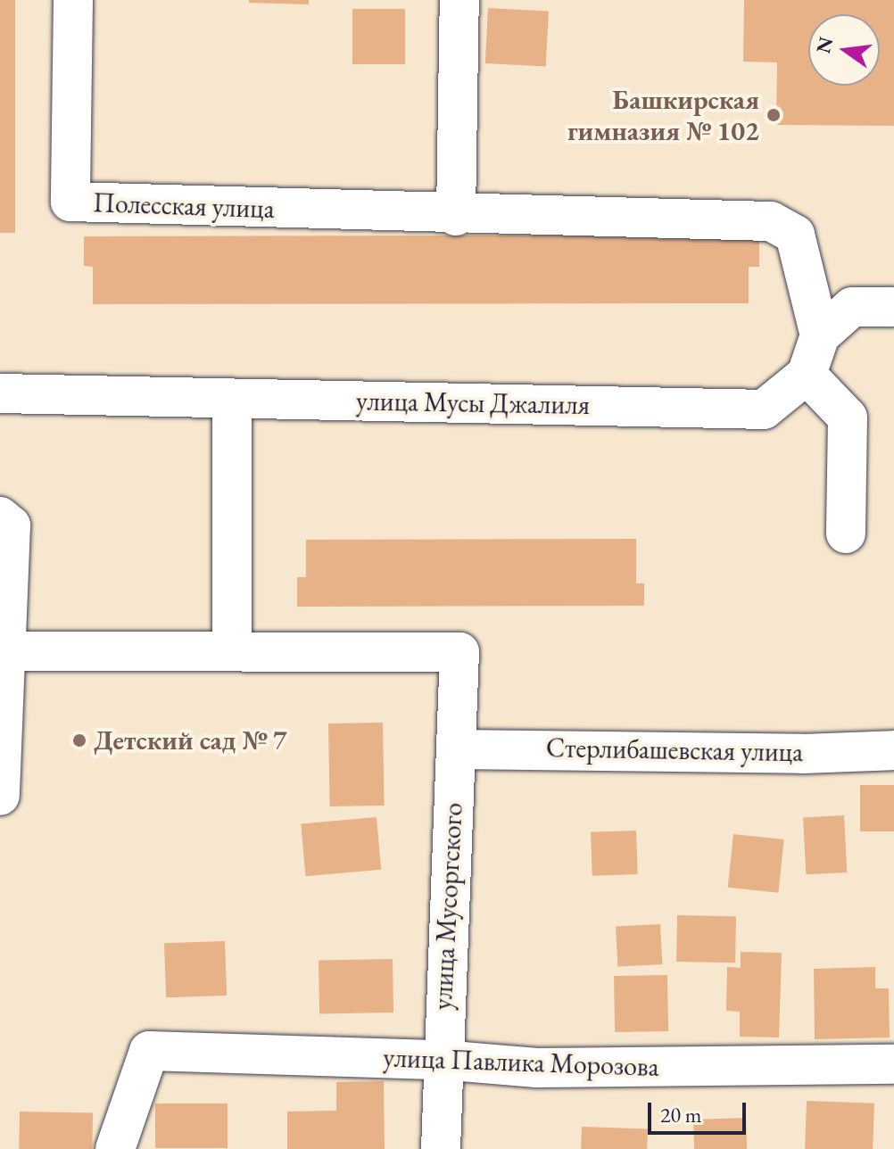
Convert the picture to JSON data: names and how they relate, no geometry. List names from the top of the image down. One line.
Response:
{"streets":{"street":["Полесская улица","улица Мусы Джалиля","Стерлибашевская улица","улица Мусоргского","улица Павлика Морозова"]},"crossings":[["Стерлибашевская улица","улица Мусоргского"],["улица Мусоргского","улица Павлика Морозова"]],"places":["Башкирская гимназия № 102","Детский сад № 7"],"scale_bar":"20 m","north":"left"}
